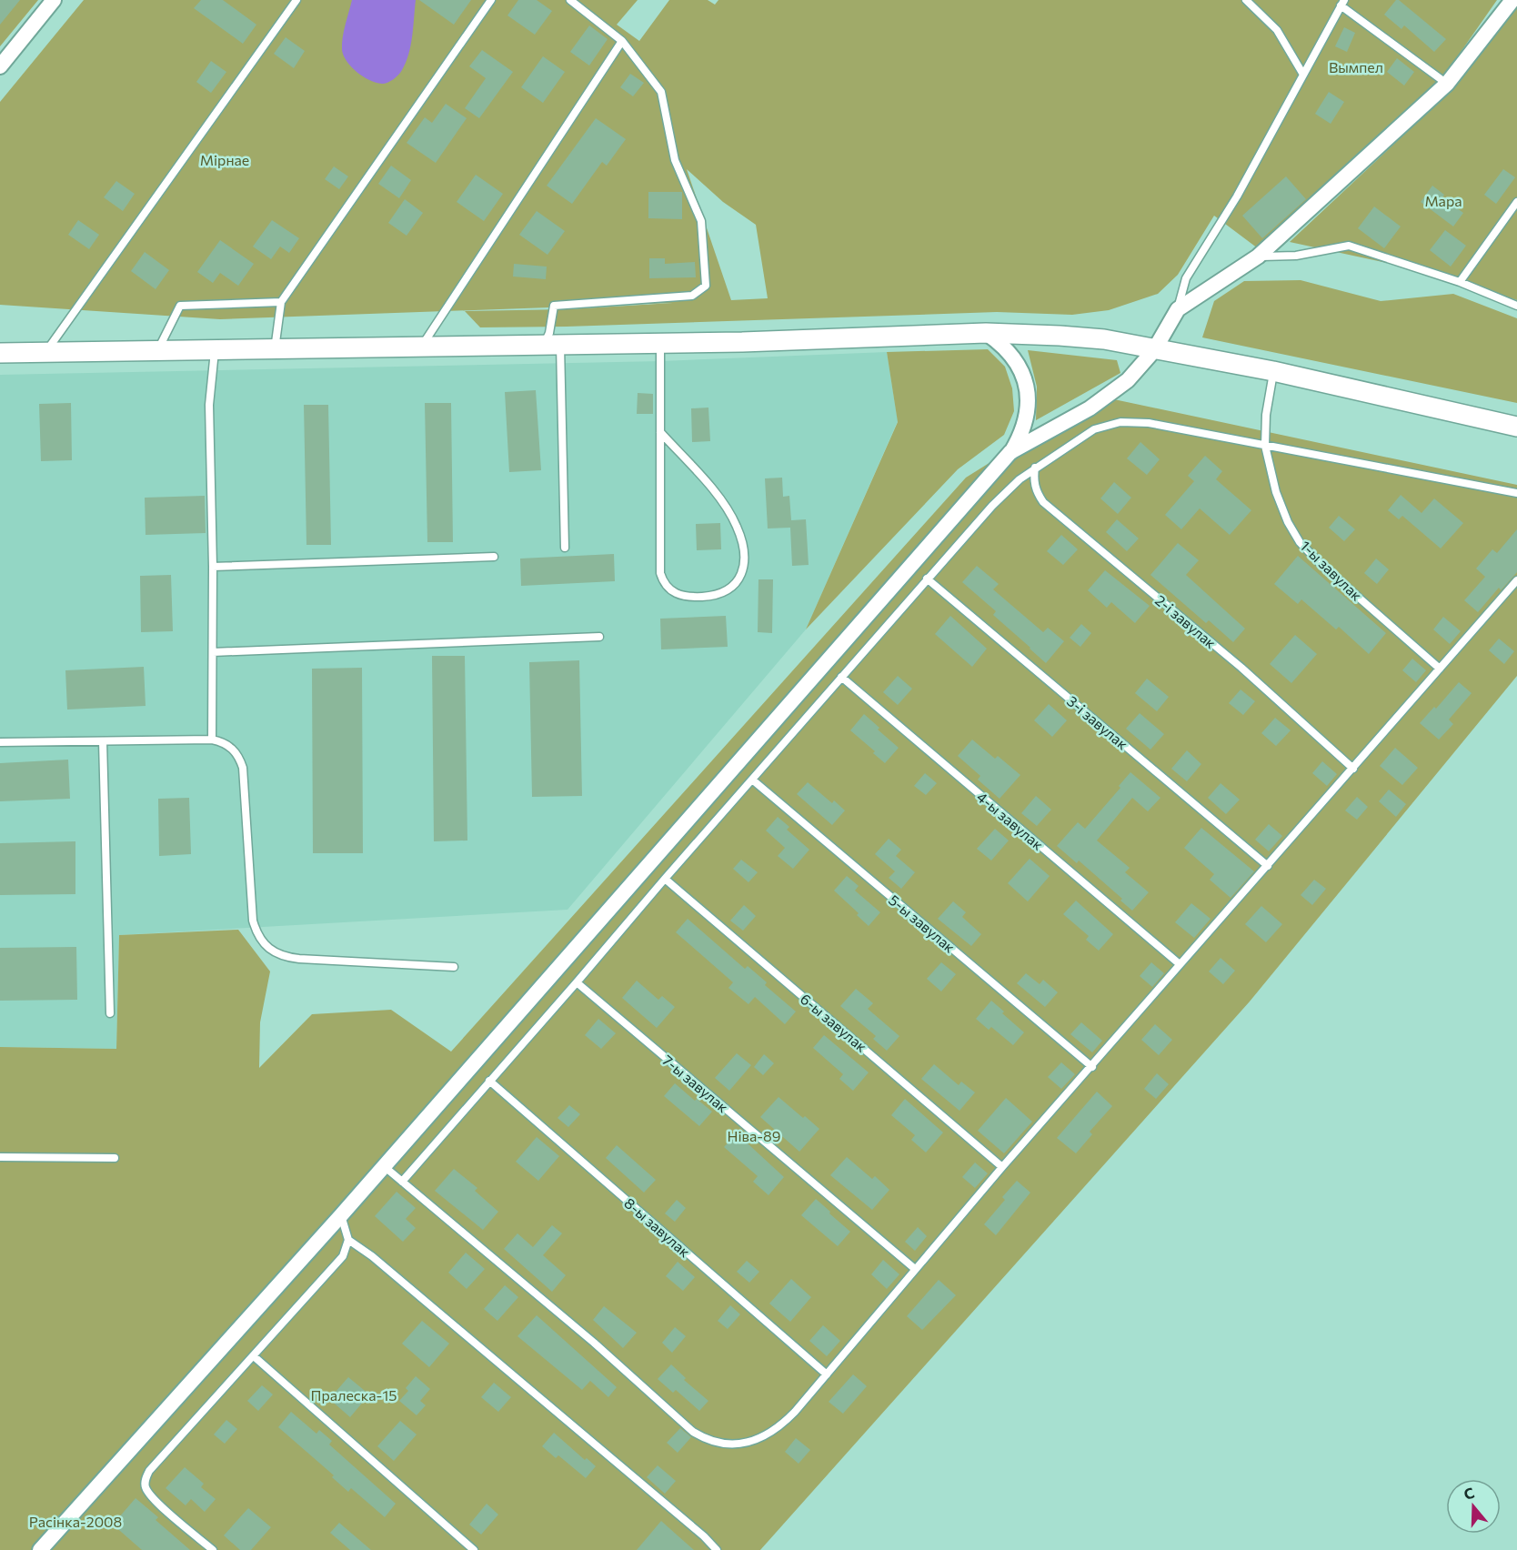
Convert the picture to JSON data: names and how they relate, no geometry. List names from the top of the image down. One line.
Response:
{"streets":{"lane":["1-ы завулак","2-і завулак","3-і завулак","4-ы завулак","5-ы завулак","6-ы завулак","7-ы завулак","8-ы завулак"]},"parks":["Вымпел","Мірнае","Мара","Ніва-89","Пралеска-15","Расінка-2008"],"north":"top"}
